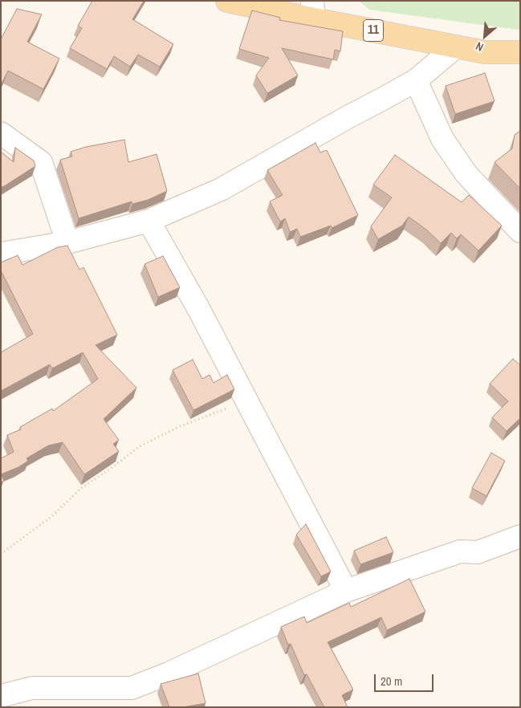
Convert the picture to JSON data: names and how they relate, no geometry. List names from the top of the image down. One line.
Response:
{"streets":{"main road":["11"]},"scale_bar":"20 m","north":"bottom left"}
